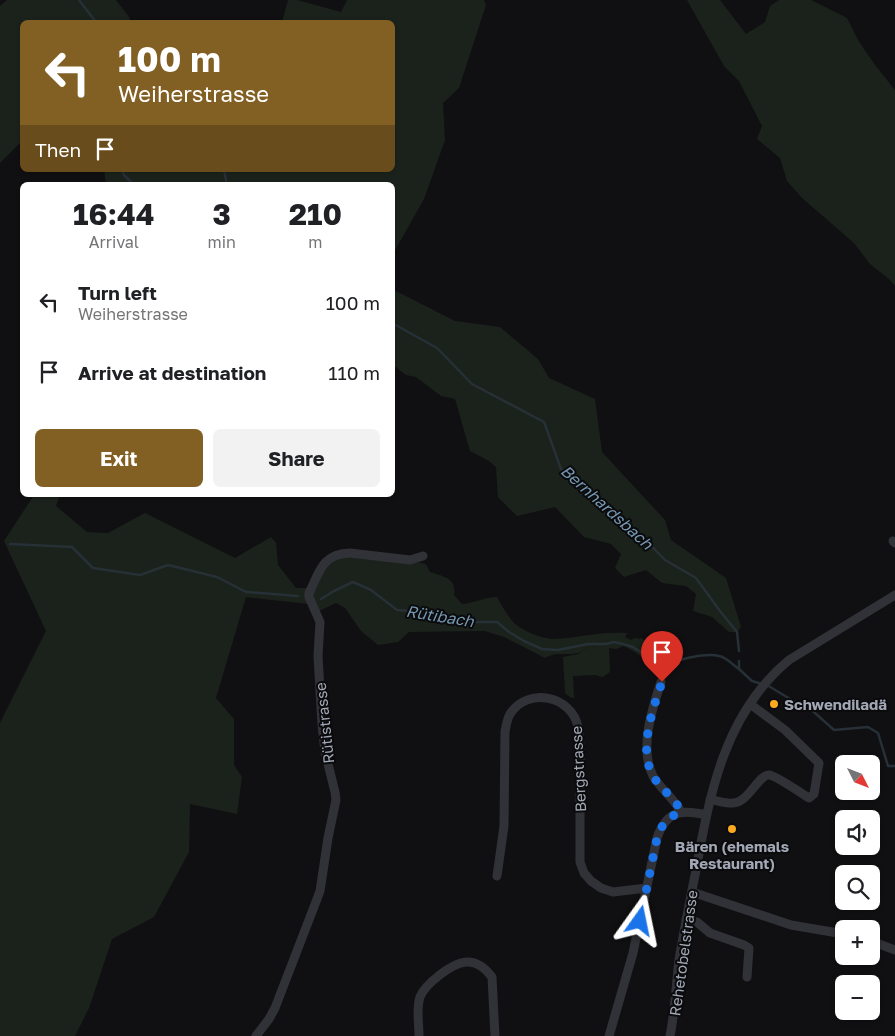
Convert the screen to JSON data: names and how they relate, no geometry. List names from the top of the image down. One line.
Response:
{"streets":{"street":["Rütistrasse","Bergstrasse","Rehetobelstrasse"]},"water":["Bernhardsbach","Rütibach"],"places":["Schwendiladä","Bären (ehemals Restaurant)"],"north":"bottom right","page":{"turn":["100 m","Weiherstrasse"],"then":"Then","eta":["16:44","Arrival","3","min","210","m"],"list":[{"name":"Turn left","note":"Weiherstrasse","value":"100 m"},{"name":"Arrive at destination","value":"110 m"}],"buttons":["Exit","Share"],"map_buttons":["+","−"]}}
